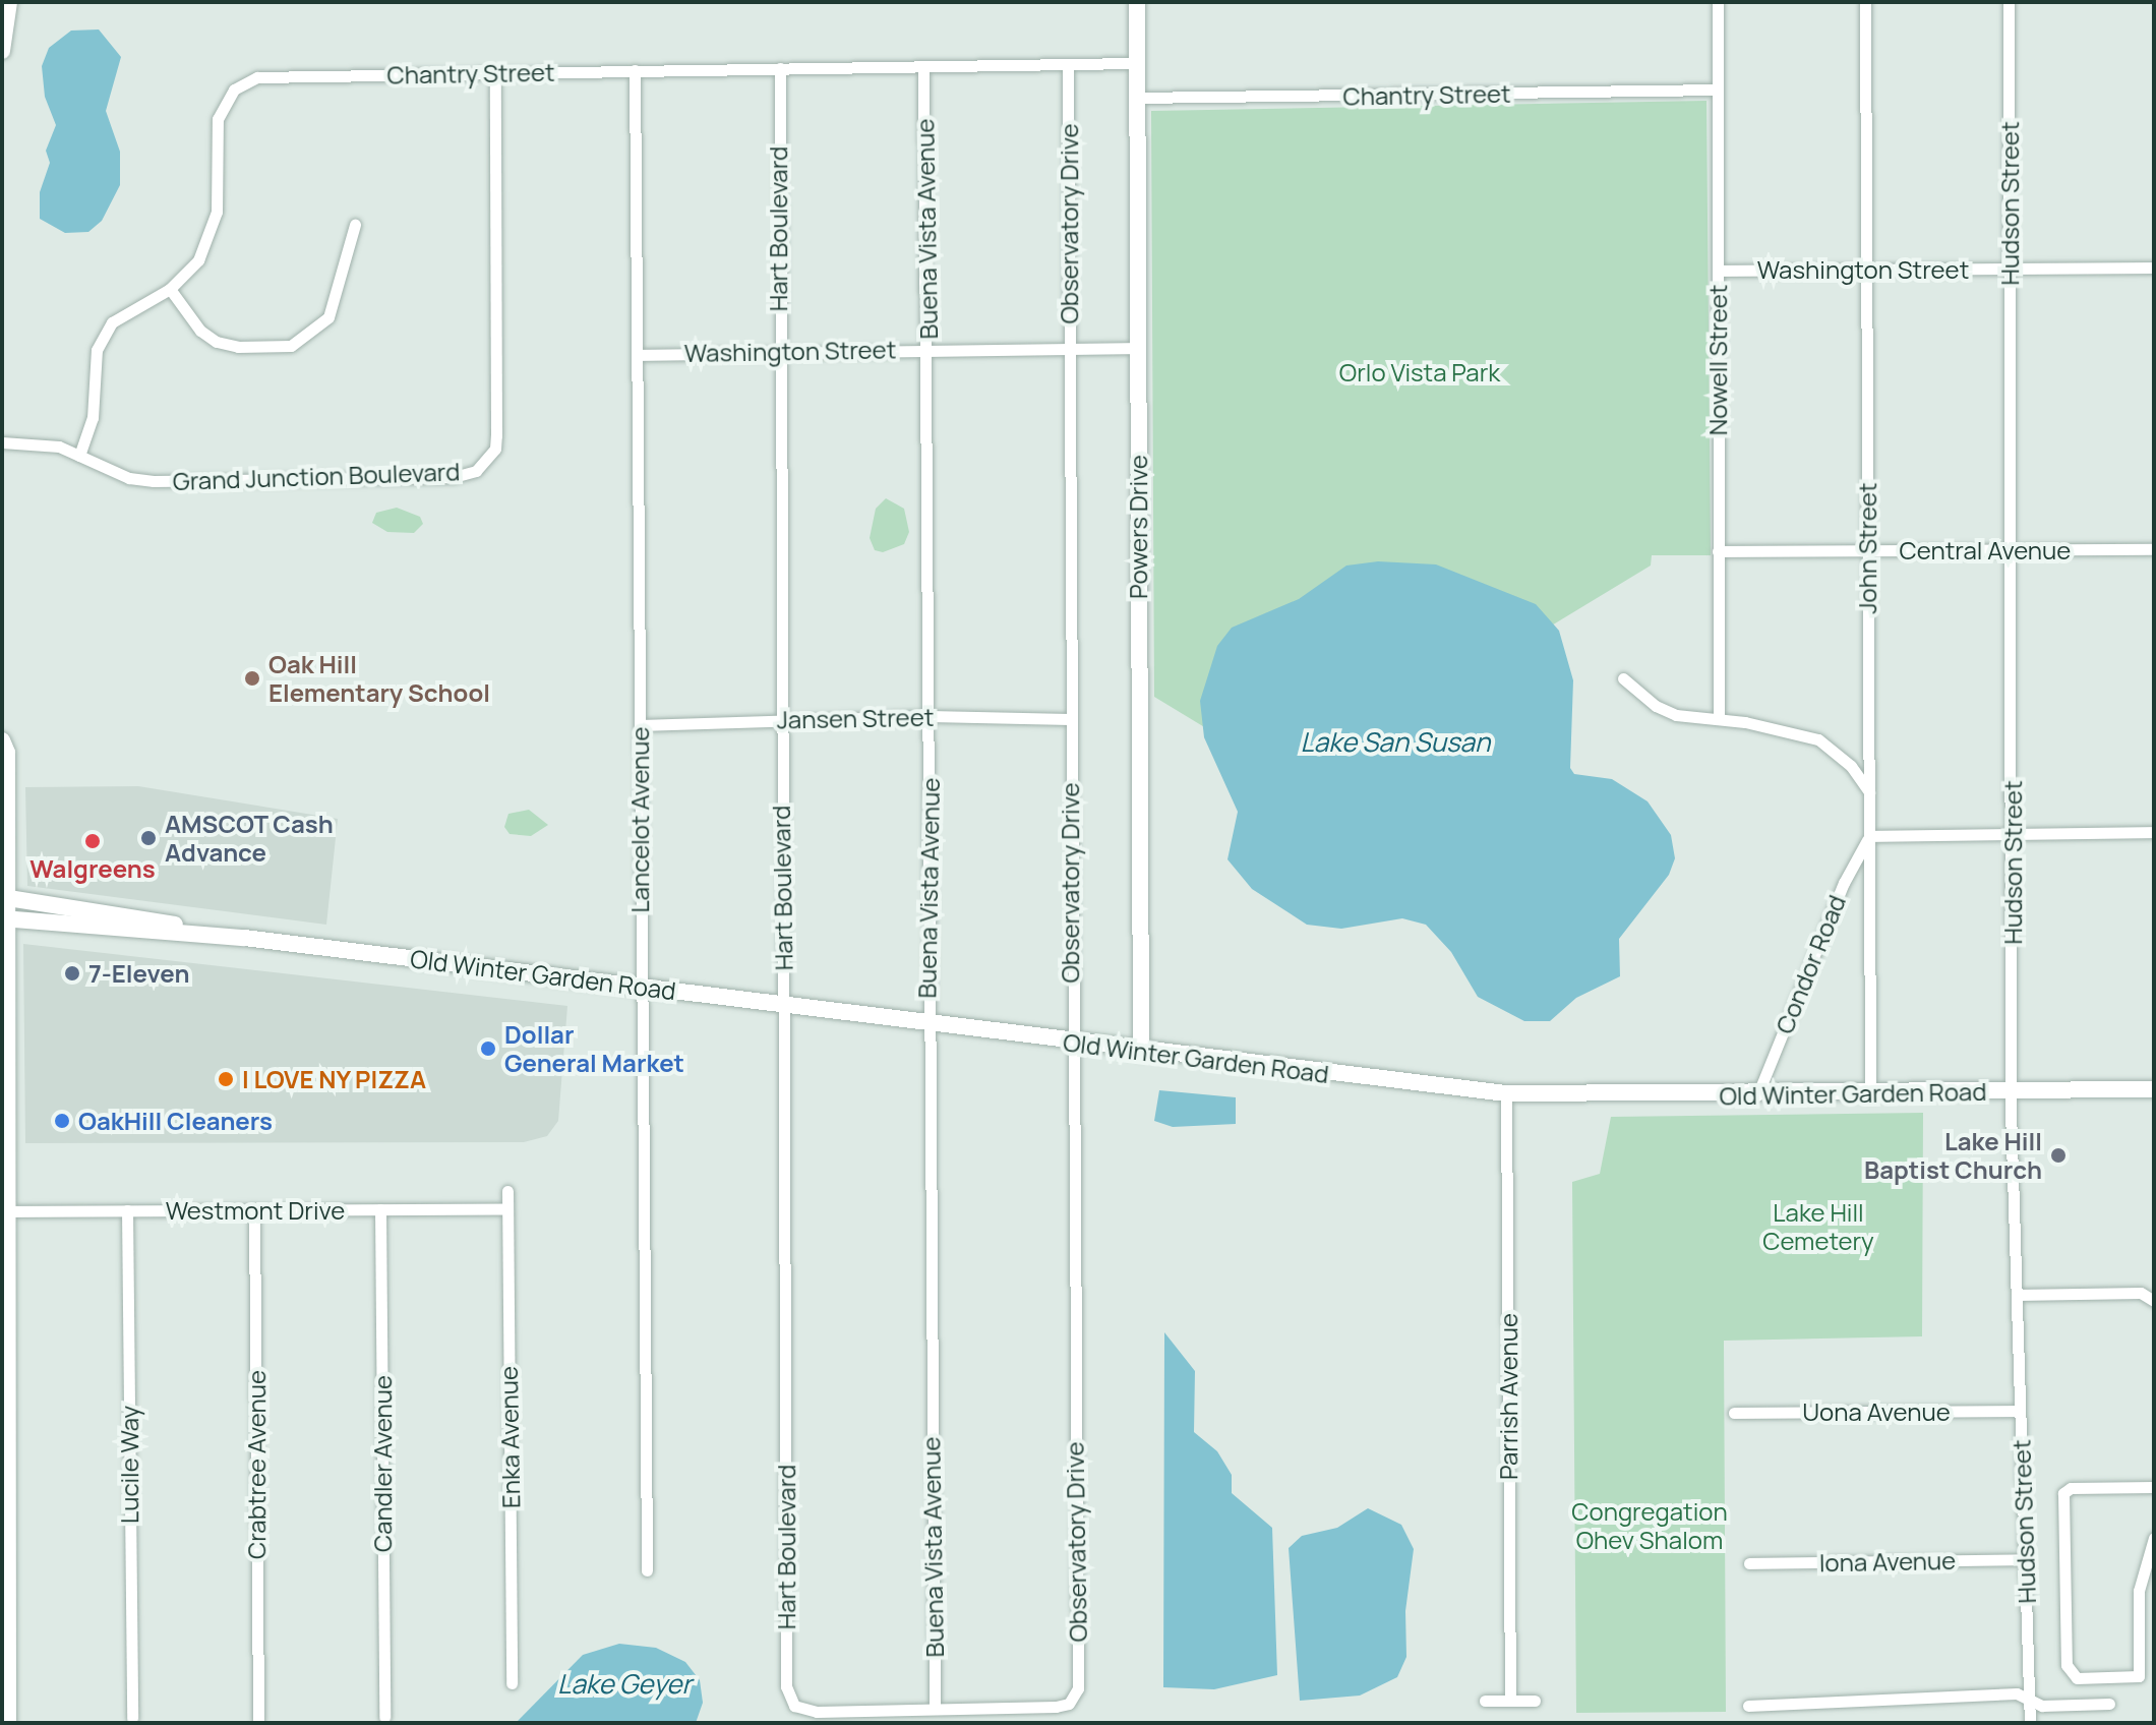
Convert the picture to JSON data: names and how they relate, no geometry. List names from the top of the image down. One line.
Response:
{"streets":{"main road":["Powers Drive","Old Winter Garden Road"],"street":["Chantry Street","Hudson Street","Observatory Drive","Hart Boulevard","Buena Vista Avenue","Washington Street","Nowell Street","Grand Junction Boulevard","John Street","Central Avenue","Jansen Street","Lancelot Avenue","Condor Road","Westmont Drive","Parrish Avenue","Uona Avenue","Enka Avenue","Candler Avenue","Lucile Way","Crabtree Avenue","Iona Avenue"]},"crossings":[["Chantry Street","Observatory Drive"],["Chantry Street","Hart Boulevard"],["Chantry Street","Buena Vista Avenue"],["Chantry Street","Nowell Street"],["Chantry Street","Grand Junction Boulevard"],["Chantry Street","Powers Drive"],["Chantry Street","Lancelot Avenue"],["Hudson Street","Washington Street"],["Hudson Street","Central Avenue"],["Hudson Street","Old Winter Garden Road"],["Hudson Street","Uona Avenue"],["Hudson Street","Iona Avenue"],["Observatory Drive","Hart Boulevard"],["Observatory Drive","Buena Vista Avenue"],["Observatory Drive","Washington Street"],["Observatory Drive","Jansen Street"],["Observatory Drive","Old Winter Garden Road"],["Hart Boulevard","Buena Vista Avenue"],["Hart Boulevard","Washington Street"],["Hart Boulevard","Jansen Street"],["Hart Boulevard","Old Winter Garden Road"],["Buena Vista Avenue","Washington Street"],["Buena Vista Avenue","Jansen Street"],["Buena Vista Avenue","Old Winter Garden Road"],["Washington Street","Nowell Street"],["Washington Street","Powers Drive"],["Washington Street","John Street"],["Washington Street","Lancelot Avenue"],["Nowell Street","Central Avenue"],["Powers Drive","Old Winter Garden Road"],["John Street","Central Avenue"],["John Street","Condor Road"],["John Street","Old Winter Garden Road"],["Jansen Street","Lancelot Avenue"],["Lancelot Avenue","Old Winter Garden Road"],["Condor Road","Old Winter Garden Road"],["Old Winter Garden Road","Parrish Avenue"],["Westmont Drive","Enka Avenue"],["Westmont Drive","Candler Avenue"],["Westmont Drive","Lucile Way"],["Westmont Drive","Crabtree Avenue"]],"water":["Lake San Susan","Lake Geyer"],"parks":["Orlo Vista Park","Lake Hill Cemetery","Congregation Ohev Shalom"],"places":["Oak Hill Elementary School","AMSCOT Cash Advance","Walgreens","7-Eleven","Dollar General Market","I LOVE NY PIZZA","OakHill Cleaners","Lake Hill Baptist Church"]}
